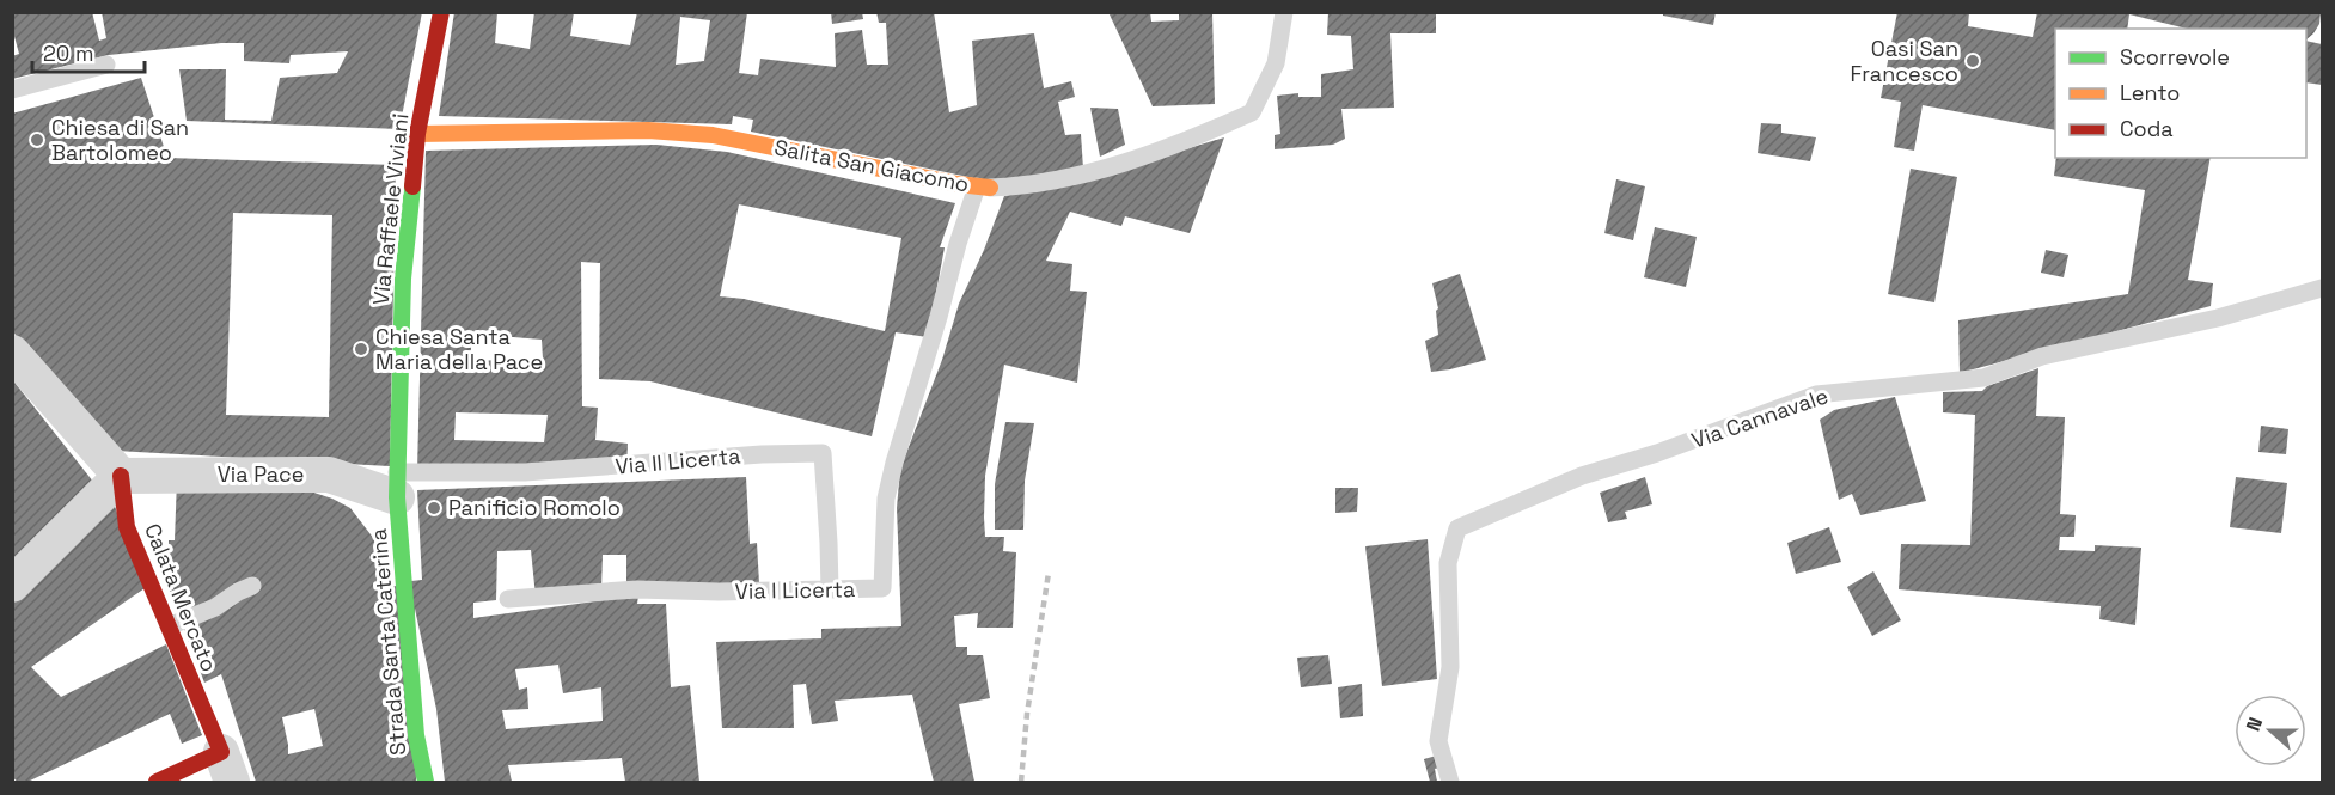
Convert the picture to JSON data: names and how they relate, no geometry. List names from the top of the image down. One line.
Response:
{"streets":{"street":["Salita San Giacomo","Via Raffaele Viviani","Via Pace","Calata Mercato","Strada Santa Caterina"],"lane":["Via Cannavale","Via II Licerta","Via I Licerta"]},"crossings":[["Salita San Giacomo","Via Raffaele Viviani"],["Salita San Giacomo","Via I Licerta"],["Via Raffaele Viviani","Via II Licerta"],["Via Raffaele Viviani","Via Pace"],["Via Raffaele Viviani","Strada Santa Caterina"],["Via II Licerta","Via Pace"],["Via II Licerta","Via I Licerta"],["Via II Licerta","Strada Santa Caterina"],["Via Pace","Calata Mercato"],["Via Pace","Strada Santa Caterina"]],"places":["Oasi San Francesco","Chiesa di San Bartolomeo","Chiesa Santa Maria della Pace","Panificio Romolo"],"legend":["Scorrevole","Lento","Coda"],"scale_bar":"20 m","north":"left"}
